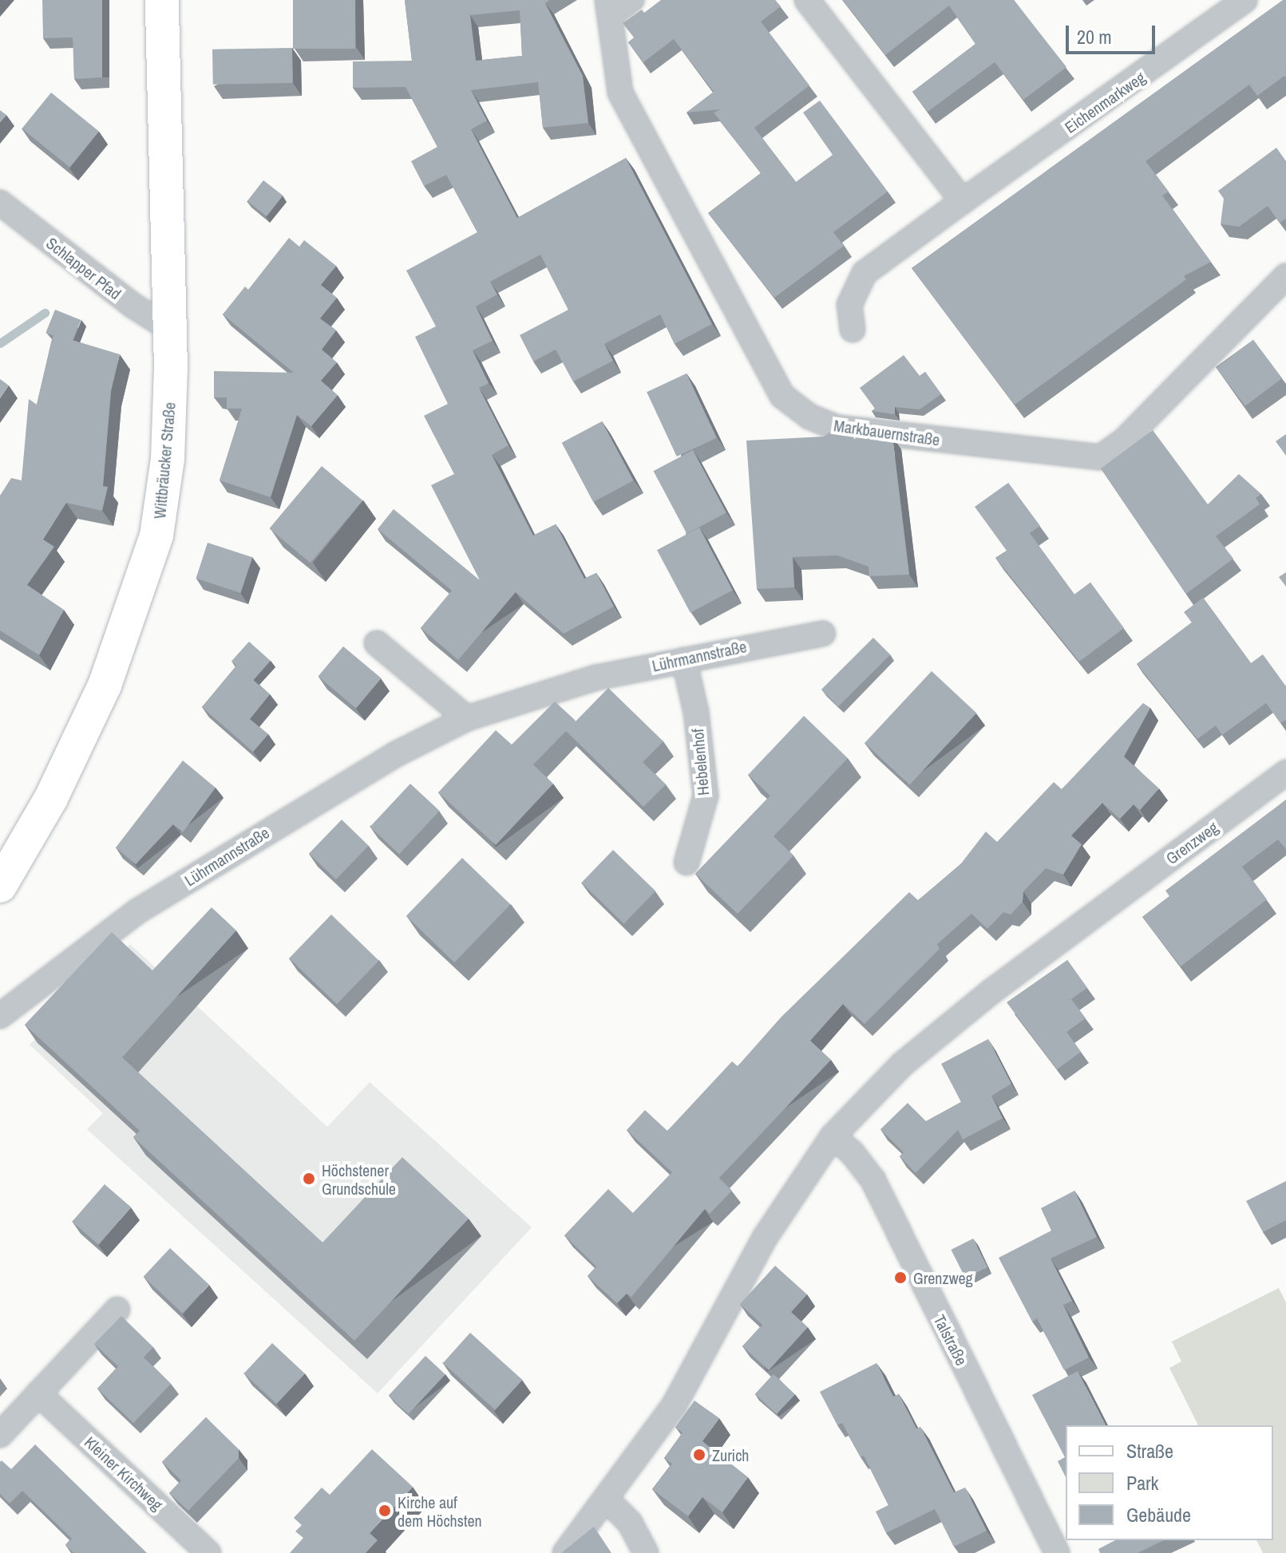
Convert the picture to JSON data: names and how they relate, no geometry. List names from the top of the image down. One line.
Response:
{"streets":{"main road":["Wittbräucker Straße"],"street":["Eichenmarkweg","Schlapper Pfad","Markbauernstraße","Lührmannstraße","Hebelenhof","Grenzweg","Talstraße","Kleiner Kirchweg"]},"crossings":[["Schlapper Pfad","Wittbräucker Straße"],["Lührmannstraße","Hebelenhof"],["Grenzweg","Talstraße"]],"places":["Höchstener Grundschule","Grenzweg","Zurich","Kirche auf dem Höchsten"],"legend":["Straße","Park","Gebäude"],"scale_bar":"20 m"}
